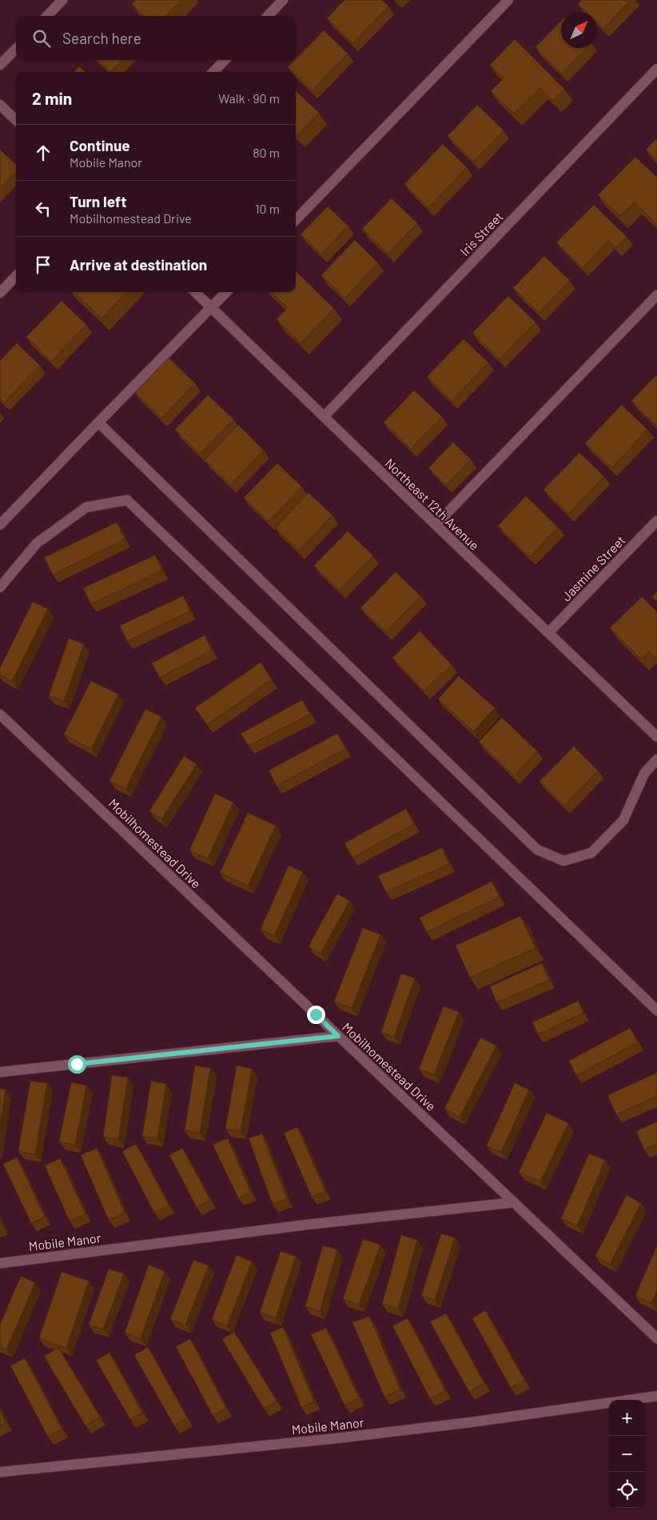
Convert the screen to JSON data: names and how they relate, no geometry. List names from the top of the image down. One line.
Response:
{"streets":{"street":["Iris Street","Northeast 12th Avenue","Jasmine Street","Mobilhomestead Drive","Mobile Manor"]},"crossings":[["Iris Street","Northeast 12th Avenue"],["Northeast 12th Avenue","Jasmine Street"],["Mobilhomestead Drive","Mobile Manor"]],"north":"top right","page":{"search":"Search here","heading":["2 min","Walk · 90 m"],"list":[["Continue","Mobile Manor","80 m"],["Turn left","Mobilhomestead Drive","10 m"],"Arrive at destination"],"map_buttons":["+","−"]}}
